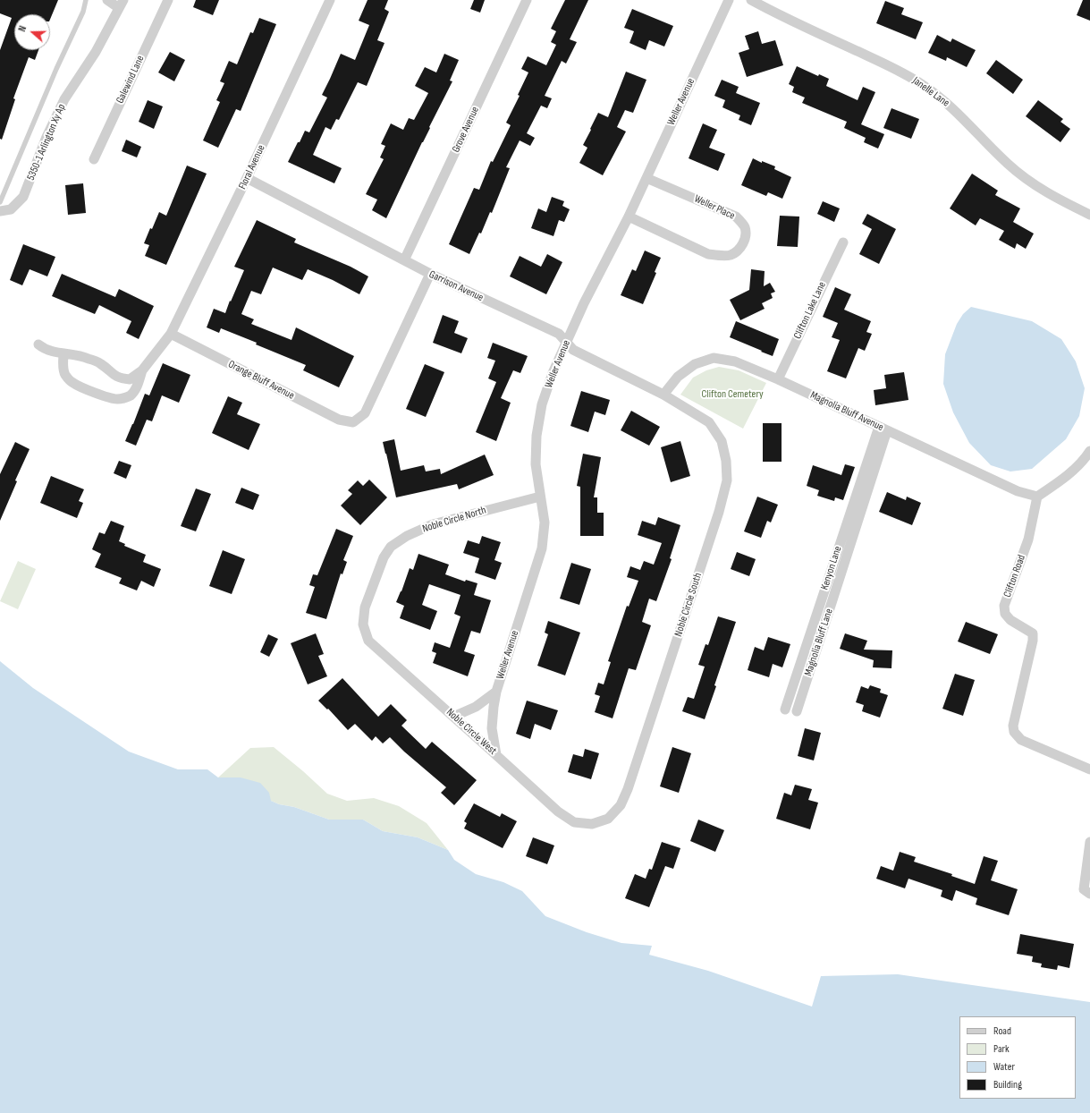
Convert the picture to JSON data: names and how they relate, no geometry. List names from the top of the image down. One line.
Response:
{"streets":{"street":["Galewind Lane","Janelle Lane","Weller Avenue","Grove Avenue","5350-1 Arlington Xy Ap","Floral Avenue","Weller Place","Garrison Avenue","Clifton Lake Lane","Orange Bluff Avenue","Magnolia Bluff Avenue","Noble Circle North","Kenyon Lane","Clifton Road","Noble Circle South","Magnolia Bluff Lane","Noble Circle West"]},"crossings":[["Weller Avenue","Weller Place"],["Weller Avenue","Garrison Avenue"],["Weller Avenue","Noble Circle North"],["Weller Avenue","Noble Circle West"],["Grove Avenue","Garrison Avenue"],["Floral Avenue","Garrison Avenue"],["Floral Avenue","Orange Bluff Avenue"],["Garrison Avenue","Orange Bluff Avenue"],["Garrison Avenue","Magnolia Bluff Avenue"],["Garrison Avenue","Noble Circle South"],["Clifton Lake Lane","Magnolia Bluff Avenue"],["Magnolia Bluff Avenue","Kenyon Lane"],["Magnolia Bluff Avenue","Clifton Road"],["Magnolia Bluff Avenue","Noble Circle South"],["Magnolia Bluff Avenue","Magnolia Bluff Lane"],["Noble Circle North","Noble Circle West"],["Kenyon Lane","Magnolia Bluff Lane"],["Noble Circle South","Noble Circle West"]],"parks":["Clifton Cemetery"],"legend":["Road","Park","Water","Building"],"north":"left"}
